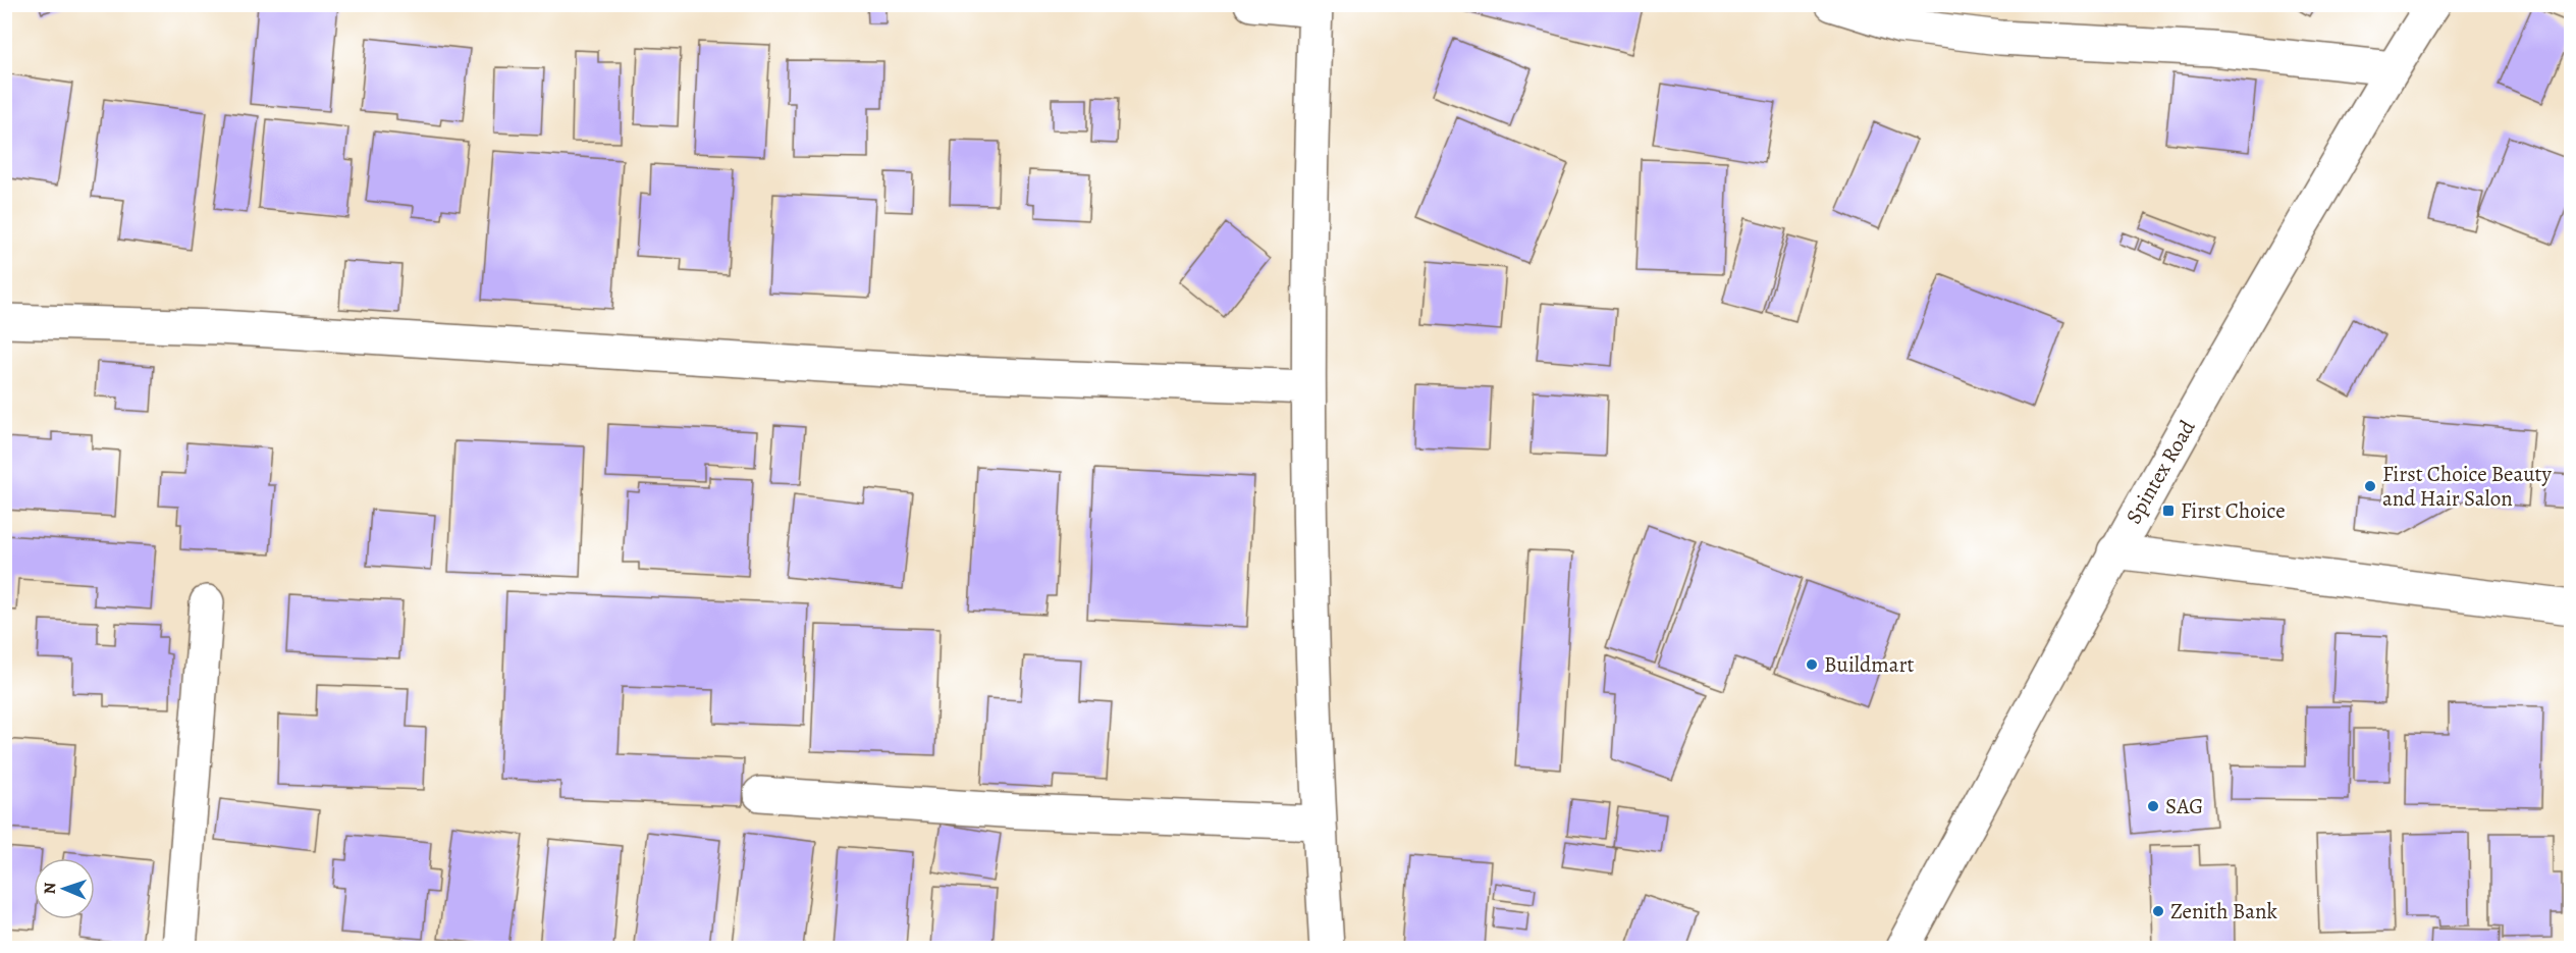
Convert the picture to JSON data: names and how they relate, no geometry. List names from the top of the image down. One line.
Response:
{"streets":{"street":["Spintex Road"]},"places":{"other":["First Choice Beauty and Hair Salon","Buildmart","SAG","Zenith Bank"],"transit":["First Choice"]},"north":"left"}
